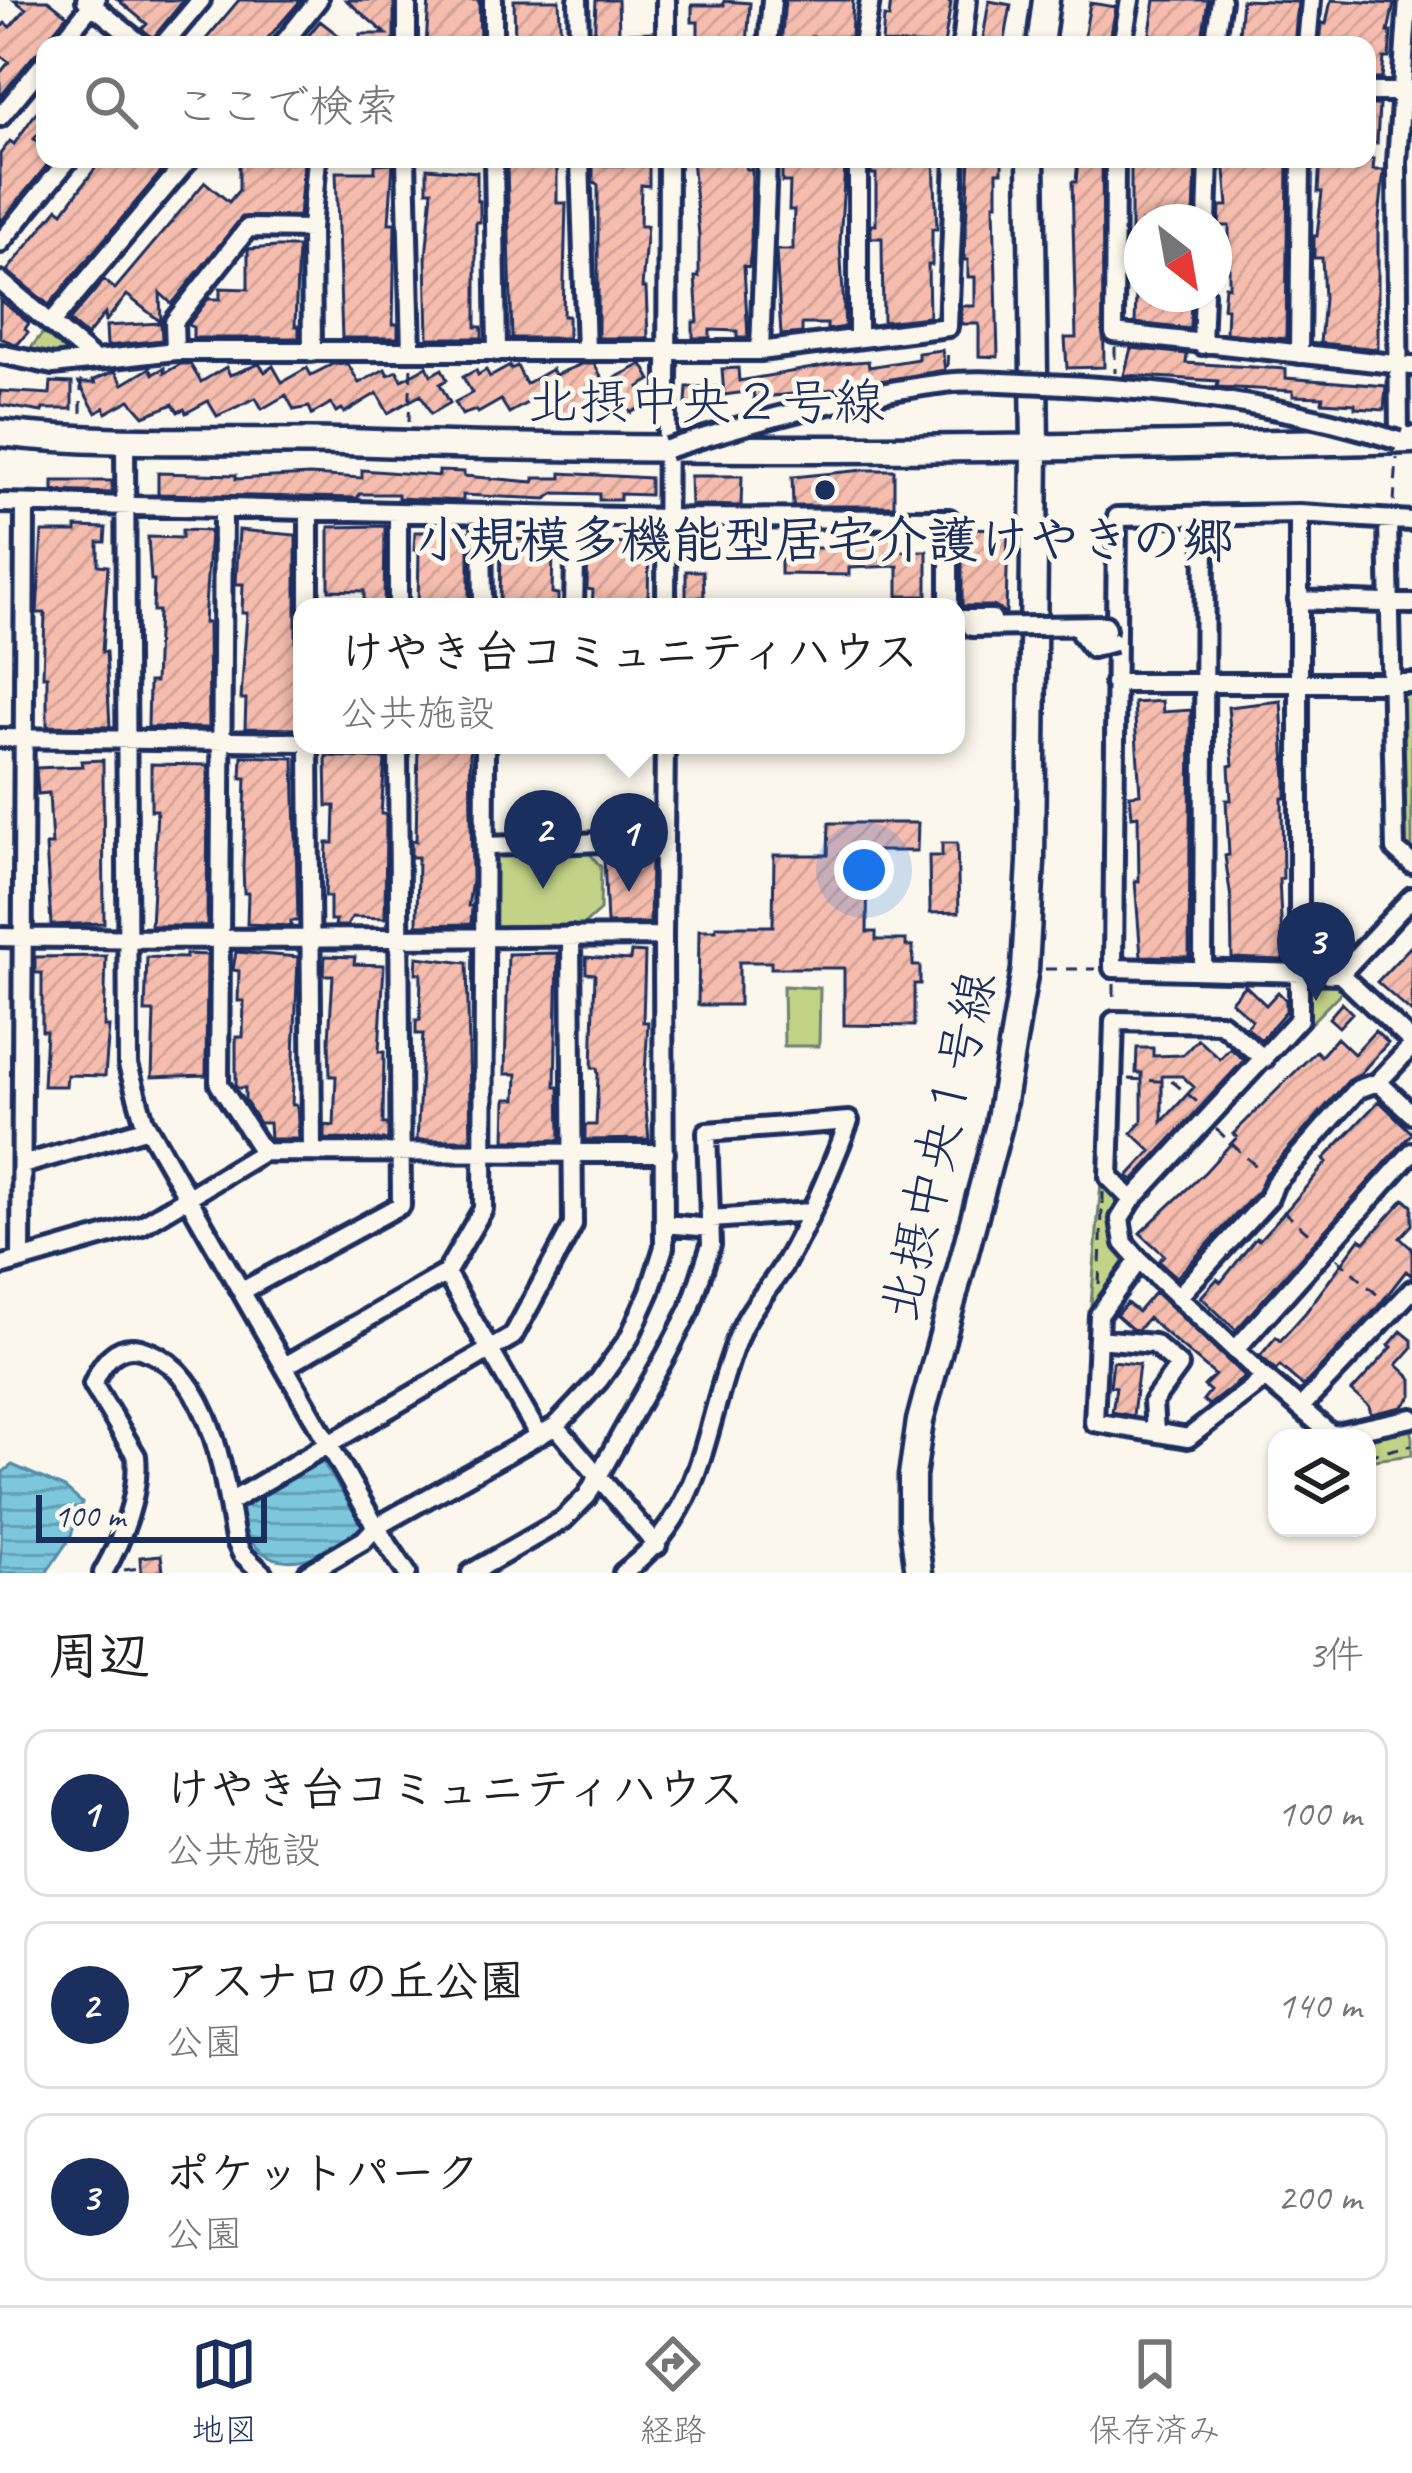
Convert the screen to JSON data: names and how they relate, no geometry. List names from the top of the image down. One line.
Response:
{"streets":{"street":["北摂中央２号線","北摂中央１号線"]},"crossings":[["北摂中央２号線","北摂中央１号線"]],"places":["小規模多機能型居宅介護けやきの郷"],"scale_bar":"100 m","north":"bottom right","page":{"search":"ここで検索","popup":["けやき台コミュニティハウス","公共施設"],"pins":["2","1","3"],"scale":"100 m","heading":["周辺","3件"],"list":[{"mark":"1","name":"けやき台コミュニティハウス","note":"公共施設","value":"100 m"},{"mark":"2","name":"アスナロの丘公園","note":"公園","value":"140 m"},{"mark":"3","name":"ポケットパーク","note":"公園","value":"200 m"}],"nav":["地図","経路","保存済み"]}}
